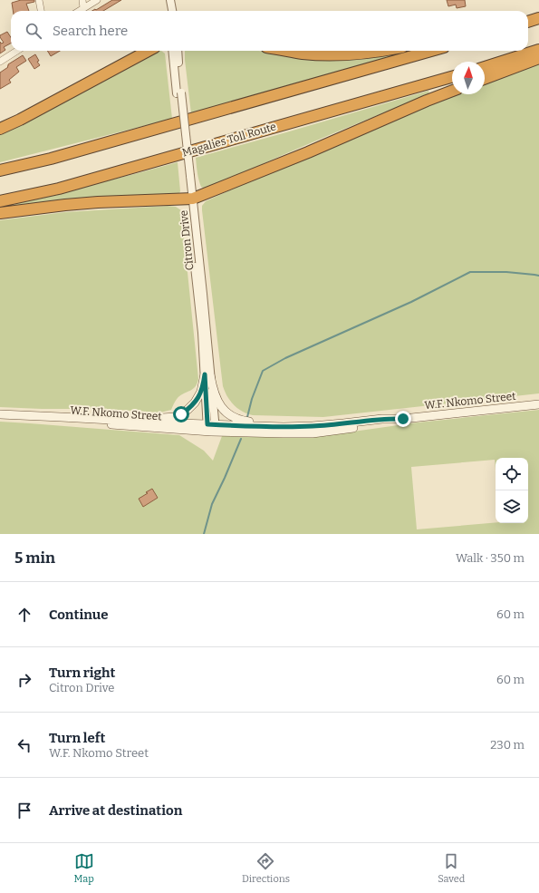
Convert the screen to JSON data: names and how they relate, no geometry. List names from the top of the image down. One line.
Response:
{"streets":{"highway":["Magalies Toll Route"],"main road":["W.F. Nkomo Street"],"street":["Citron Drive"]},"crossings":[["Citron Drive","W.F. Nkomo Street"]],"north":"top","page":{"search":"Search here","heading":["5 min","Walk · 350 m"],"list":[["Continue","60 m"],["Turn right","Citron Drive","60 m"],["Turn left","W.F. Nkomo Street","230 m"],"Arrive at destination"],"nav":["Map","Directions","Saved"]}}
